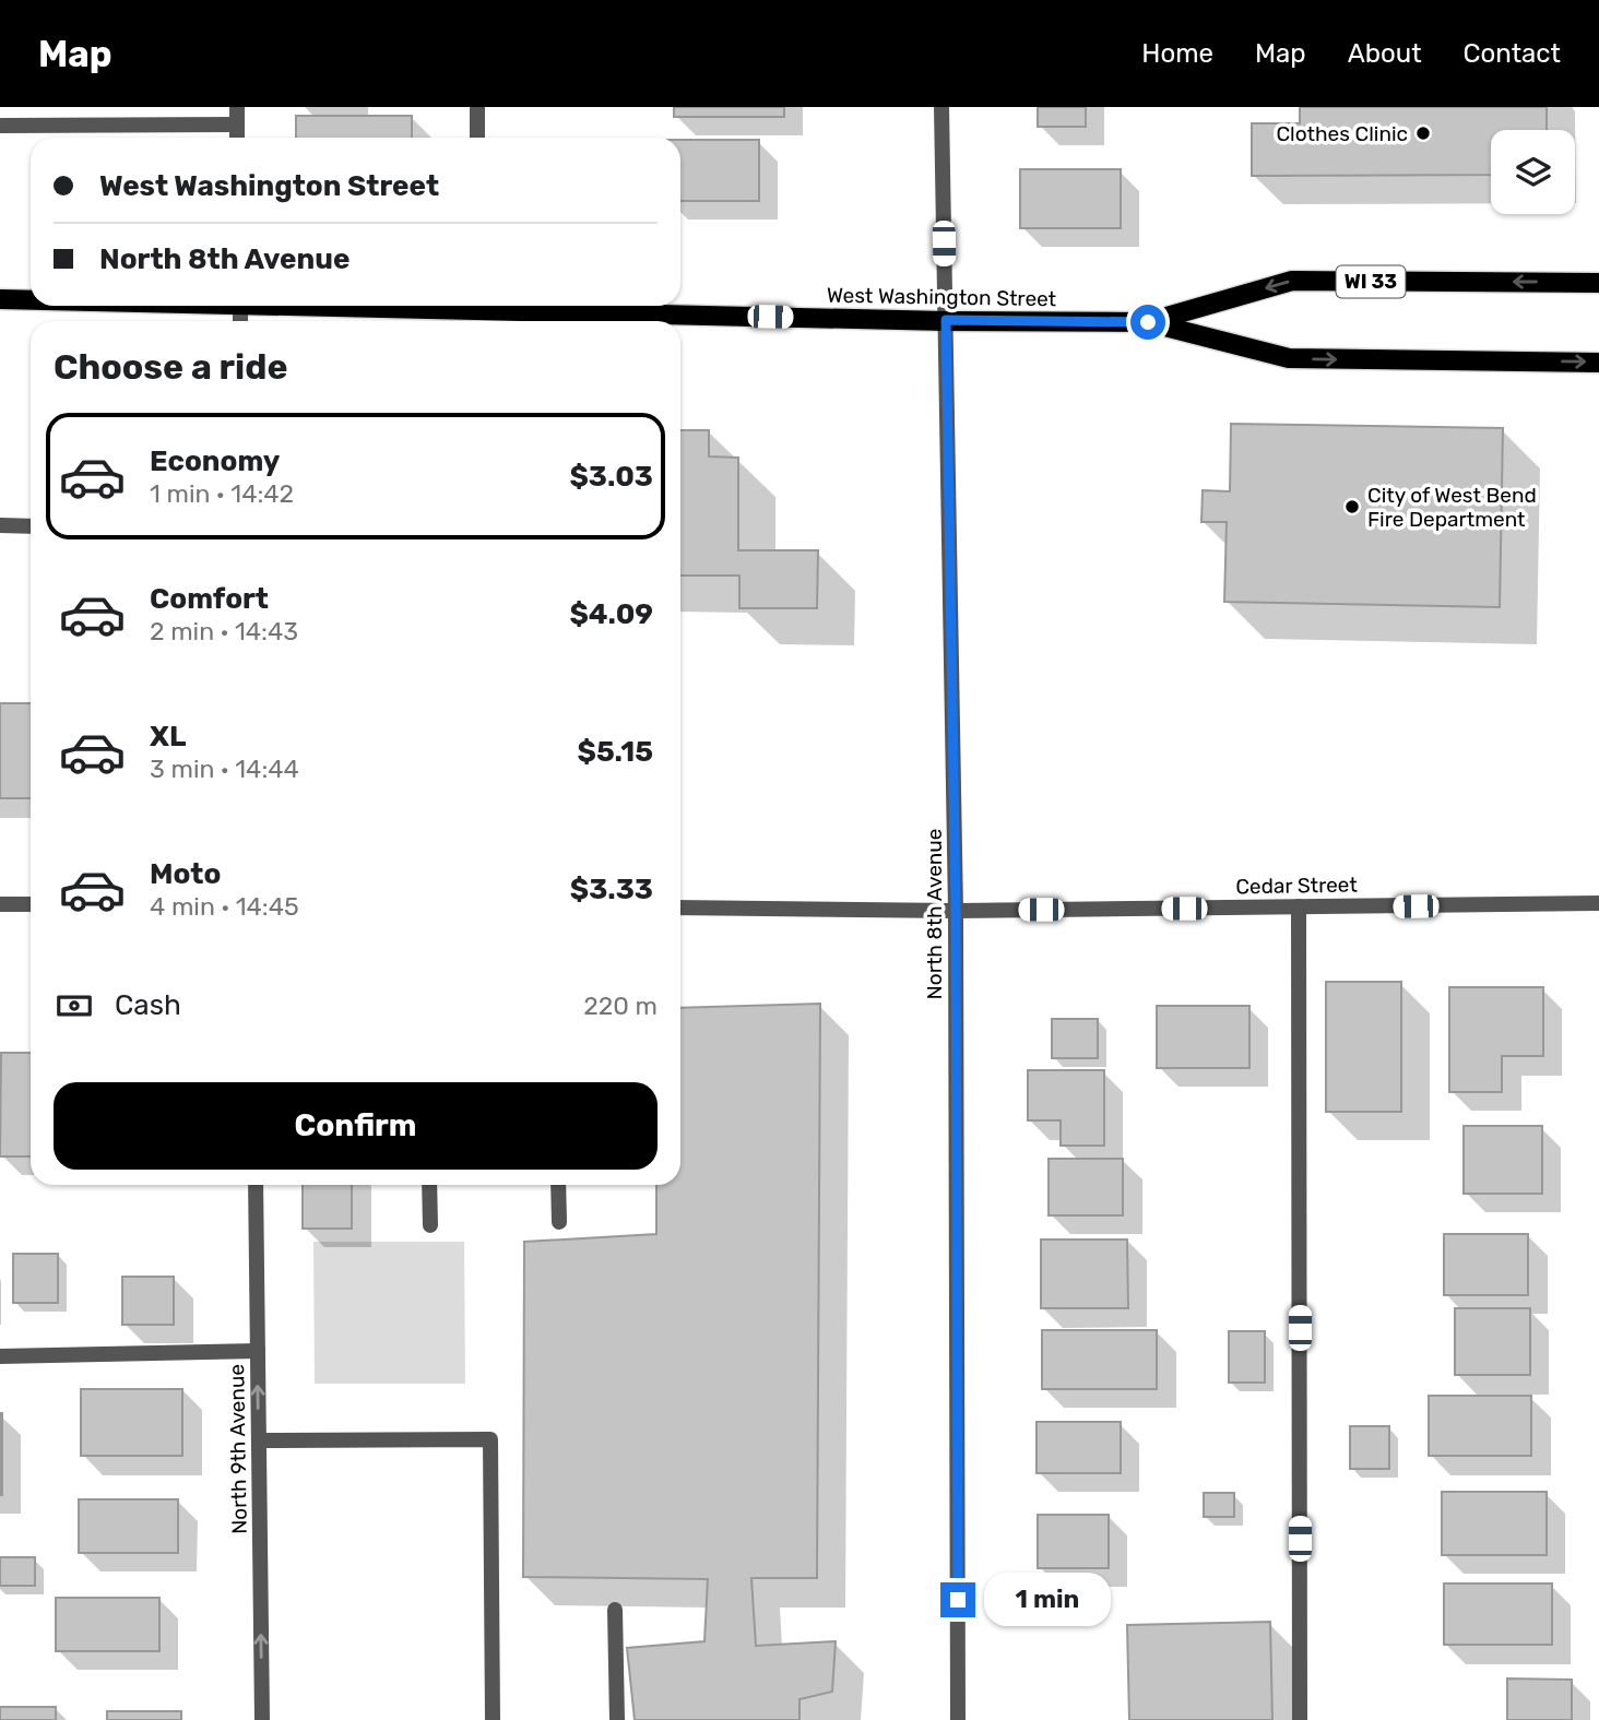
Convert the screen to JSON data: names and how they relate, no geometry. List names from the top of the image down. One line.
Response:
{"streets":{"main road":["WI 33","West Washington Street"],"street":["Cedar Street","North 8th Avenue","North 9th Avenue"]},"crossings":[["West Washington Street","North 8th Avenue"],["Cedar Street","North 8th Avenue"]],"one_way":["North 9th Avenue"],"places":["Clothes Clinic","City of West Bend Fire Department"],"page":{"header":"Map","nav":["Home","Map","About","Contact"],"banner":["West Washington Street","North 8th Avenue"],"heading":"Choose a ride","list":[{"name":"Economy","note":"1 min · 14:42","value":"$3.03"},{"name":"Comfort","note":"2 min · 14:43","value":"$4.09"},{"name":"XL","note":"3 min · 14:44","value":"$5.15"},{"name":"Moto","note":"4 min · 14:45","value":"$3.33"}],"pay":["Cash","220 m"],"buttons":"Confirm","bubble":"1 min"}}
